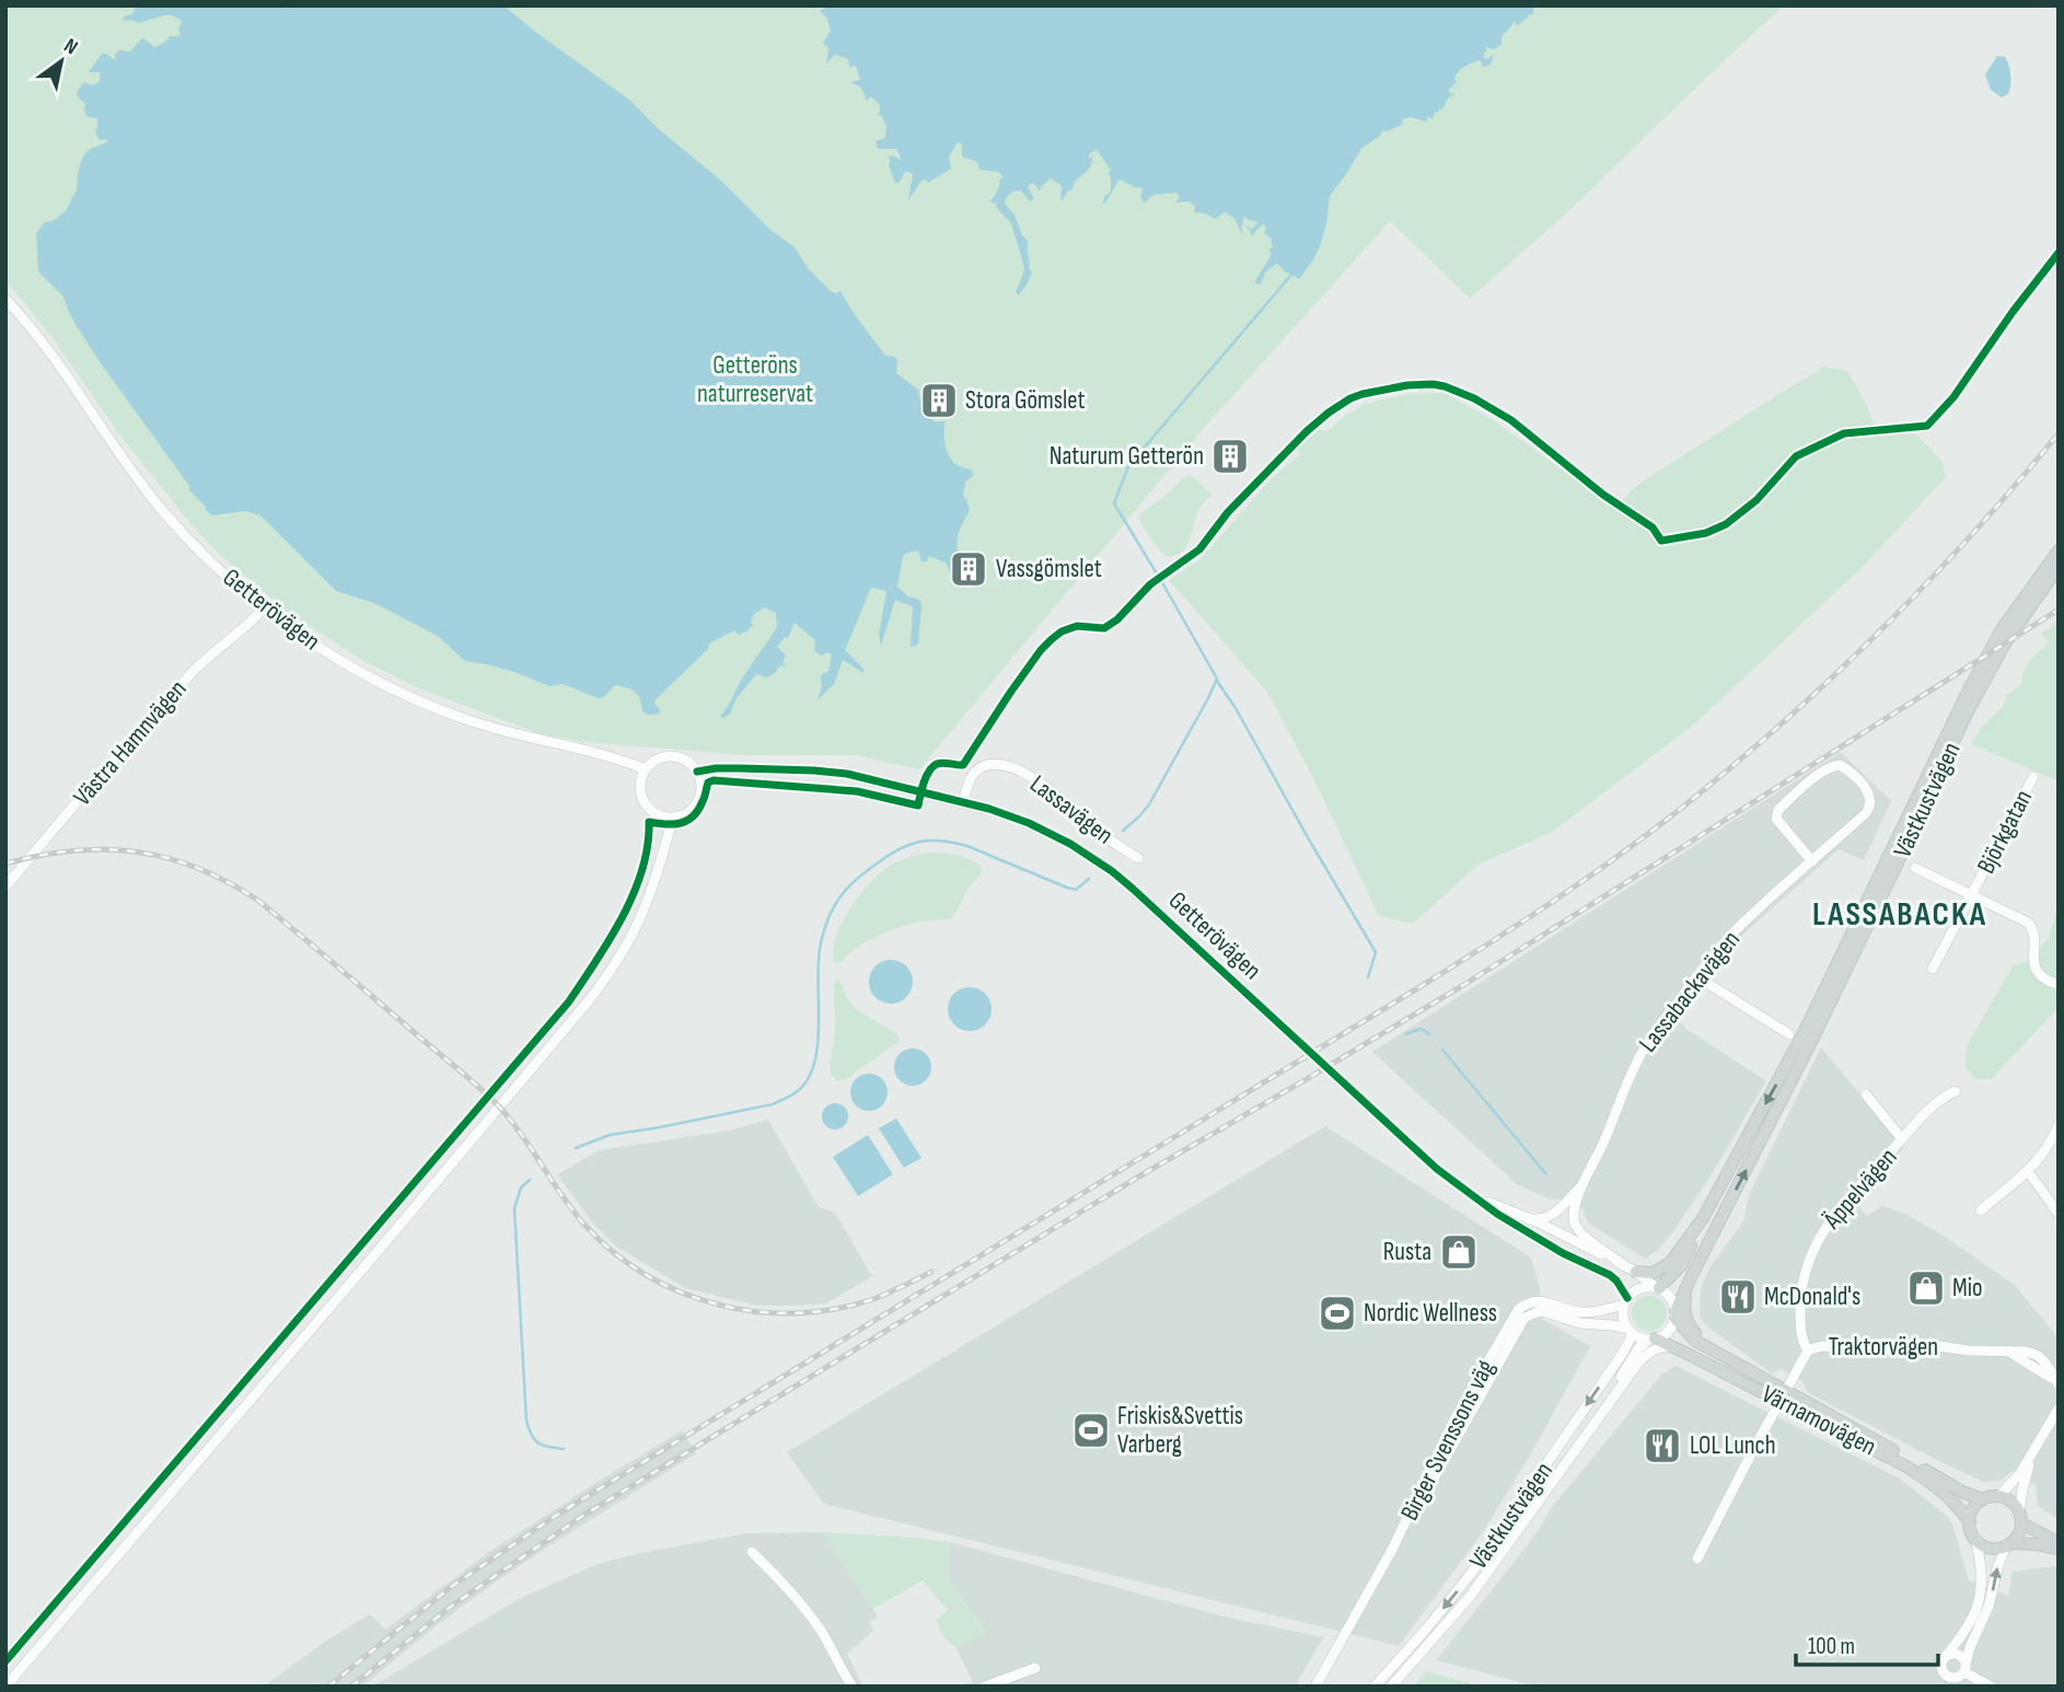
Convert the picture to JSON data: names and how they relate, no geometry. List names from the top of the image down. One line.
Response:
{"streets":{"main road":["Västkustvägen","Värnamovägen"],"street":["Getterövägen","Västra Hamnvägen","Lassavägen","Björkgatan","Lassabackavägen","Äppelvägen","Traktorvägen","Birger Svenssons väg"]},"crossings":[["Getterövägen","Västra Hamnvägen"],["Getterövägen","Västkustvägen"],["Getterövägen","Lassavägen"],["Getterövägen","Värnamovägen"],["Getterövägen","Birger Svenssons väg"],["Västkustvägen","Värnamovägen"],["Västkustvägen","Birger Svenssons väg"],["Äppelvägen","Traktorvägen"],["Traktorvägen","Värnamovägen"],["Värnamovägen","Birger Svenssons väg"]],"districts":["LASSABACKA"],"parks":["Getteröns naturreservat"],"places":{"building":["Stora Gömslet","Naturum Getterön","Vassgömslet"],"shop":["Rusta","Mio"],"restaurant":["McDonald's","LOL Lunch"],"sports":["Nordic Wellness","Friskis&Svettis Varberg"]},"scale_bar":"100 m","north":"top right"}
